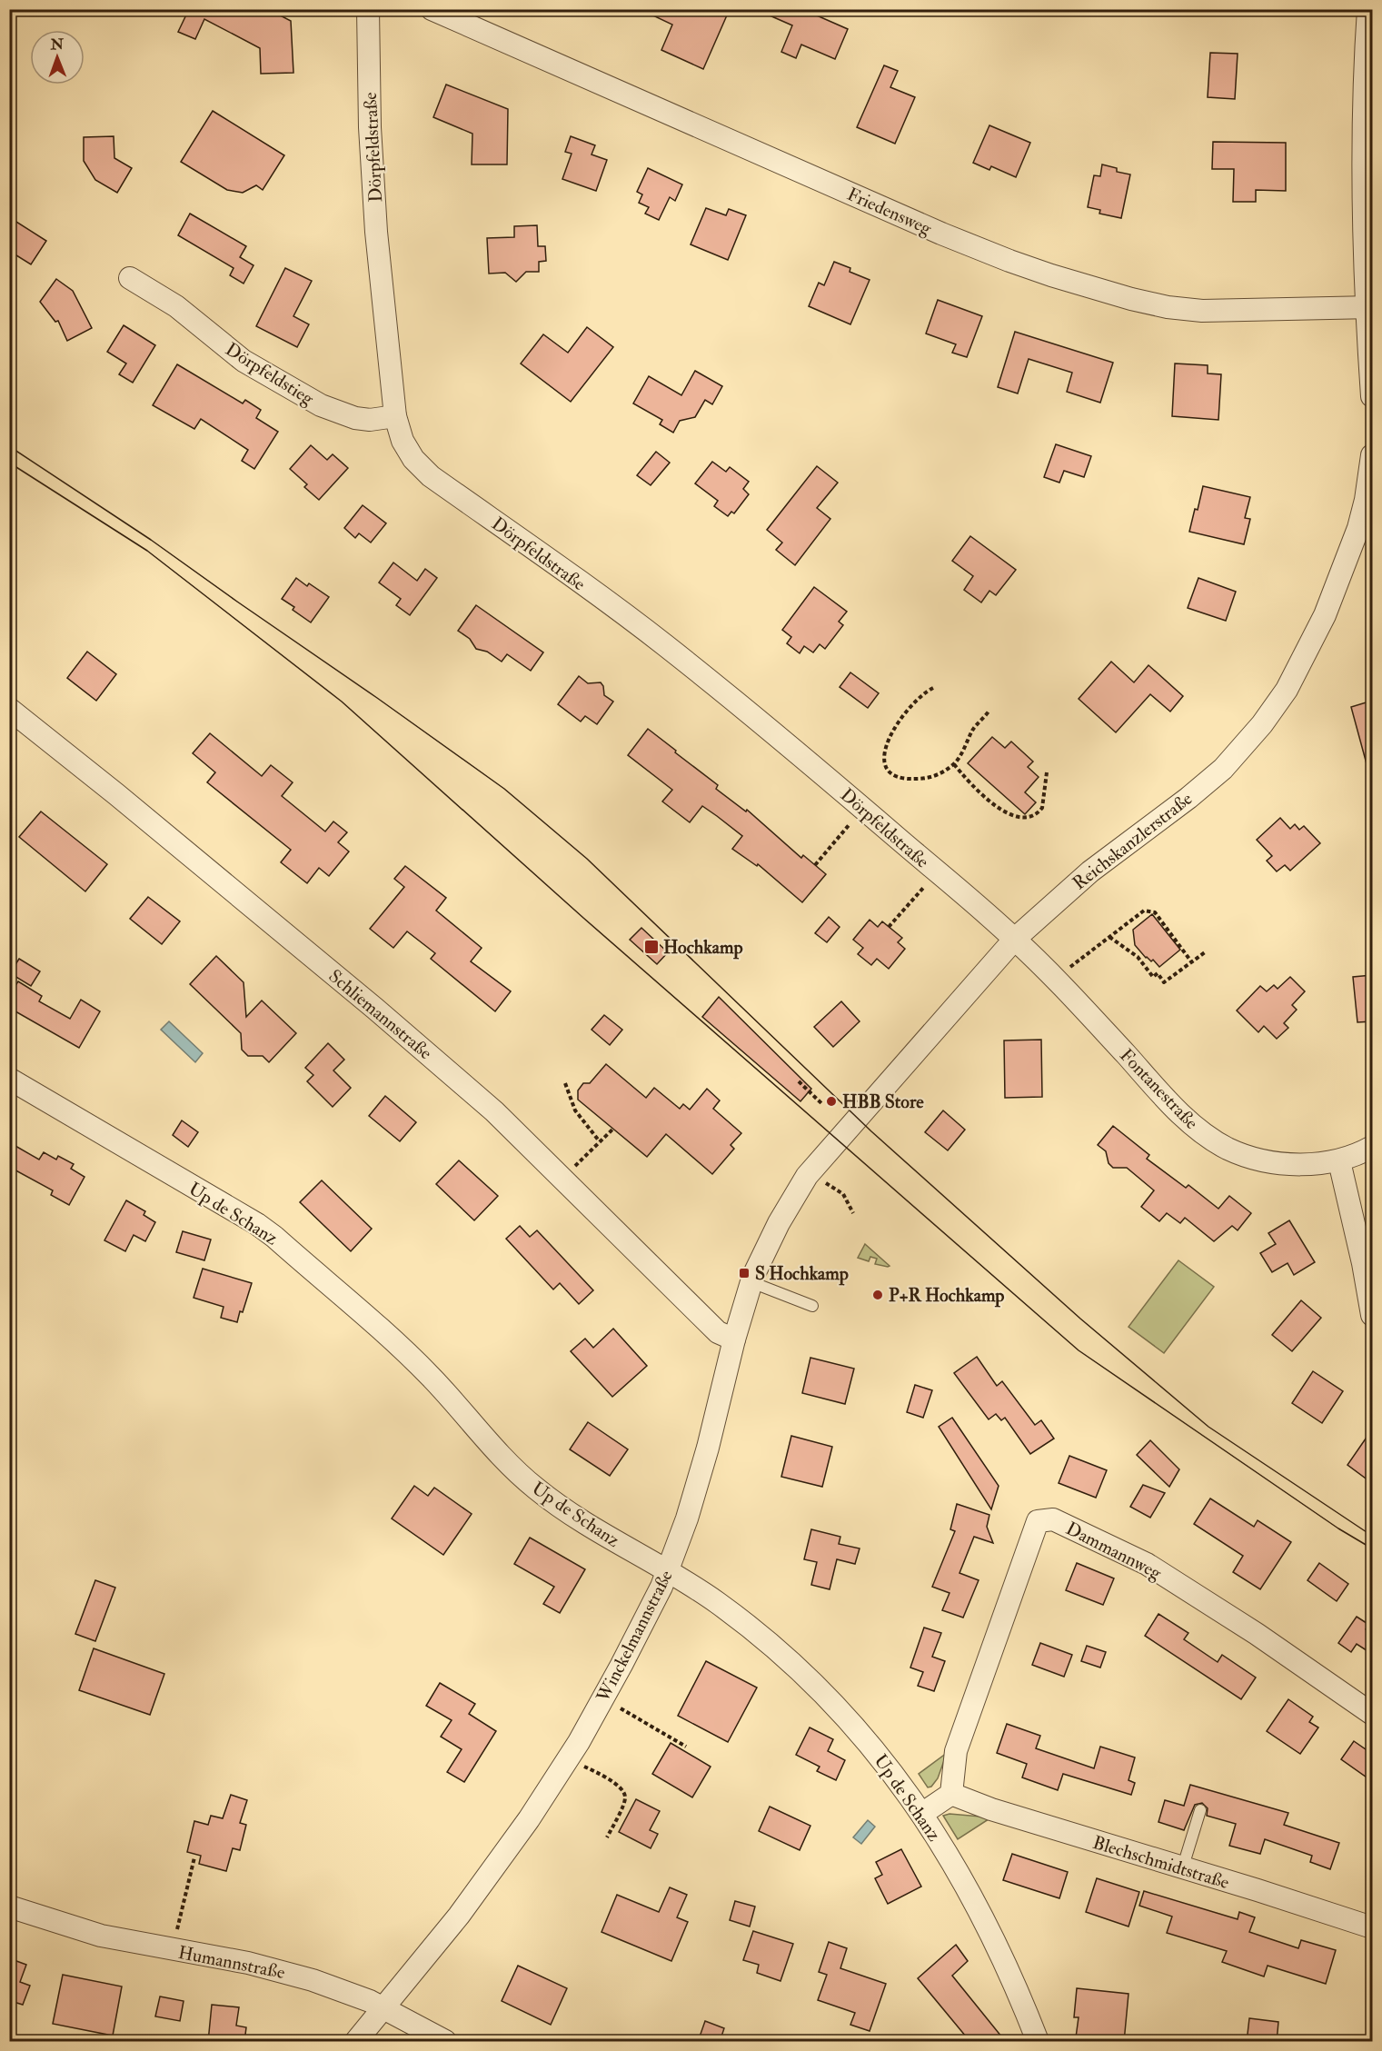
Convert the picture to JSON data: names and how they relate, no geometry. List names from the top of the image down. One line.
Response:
{"streets":{"street":["Dörpfeldstraße","Friedensweg","Dörpfeldstieg","Reichskanzlerstraße","Schliemannstraße","Fontanestraße","Up de Schanz","Dammannweg","Winckelmannstraße","Blechschmidtstraße","Humannstraße"]},"crossings":[["Dörpfeldstraße","Dörpfeldstieg"],["Dörpfeldstraße","Reichskanzlerstraße"],["Dörpfeldstraße","Fontanestraße"],["Reichskanzlerstraße","Fontanestraße"],["Reichskanzlerstraße","Winckelmannstraße"],["Schliemannstraße","Winckelmannstraße"],["Up de Schanz","Winckelmannstraße"],["Dammannweg","Blechschmidtstraße"],["Winckelmannstraße","Humannstraße"]],"places":{"transit":["Hochkamp","S Hochkamp"],"other":["HBB Store","P+R Hochkamp"]},"north":"top"}
